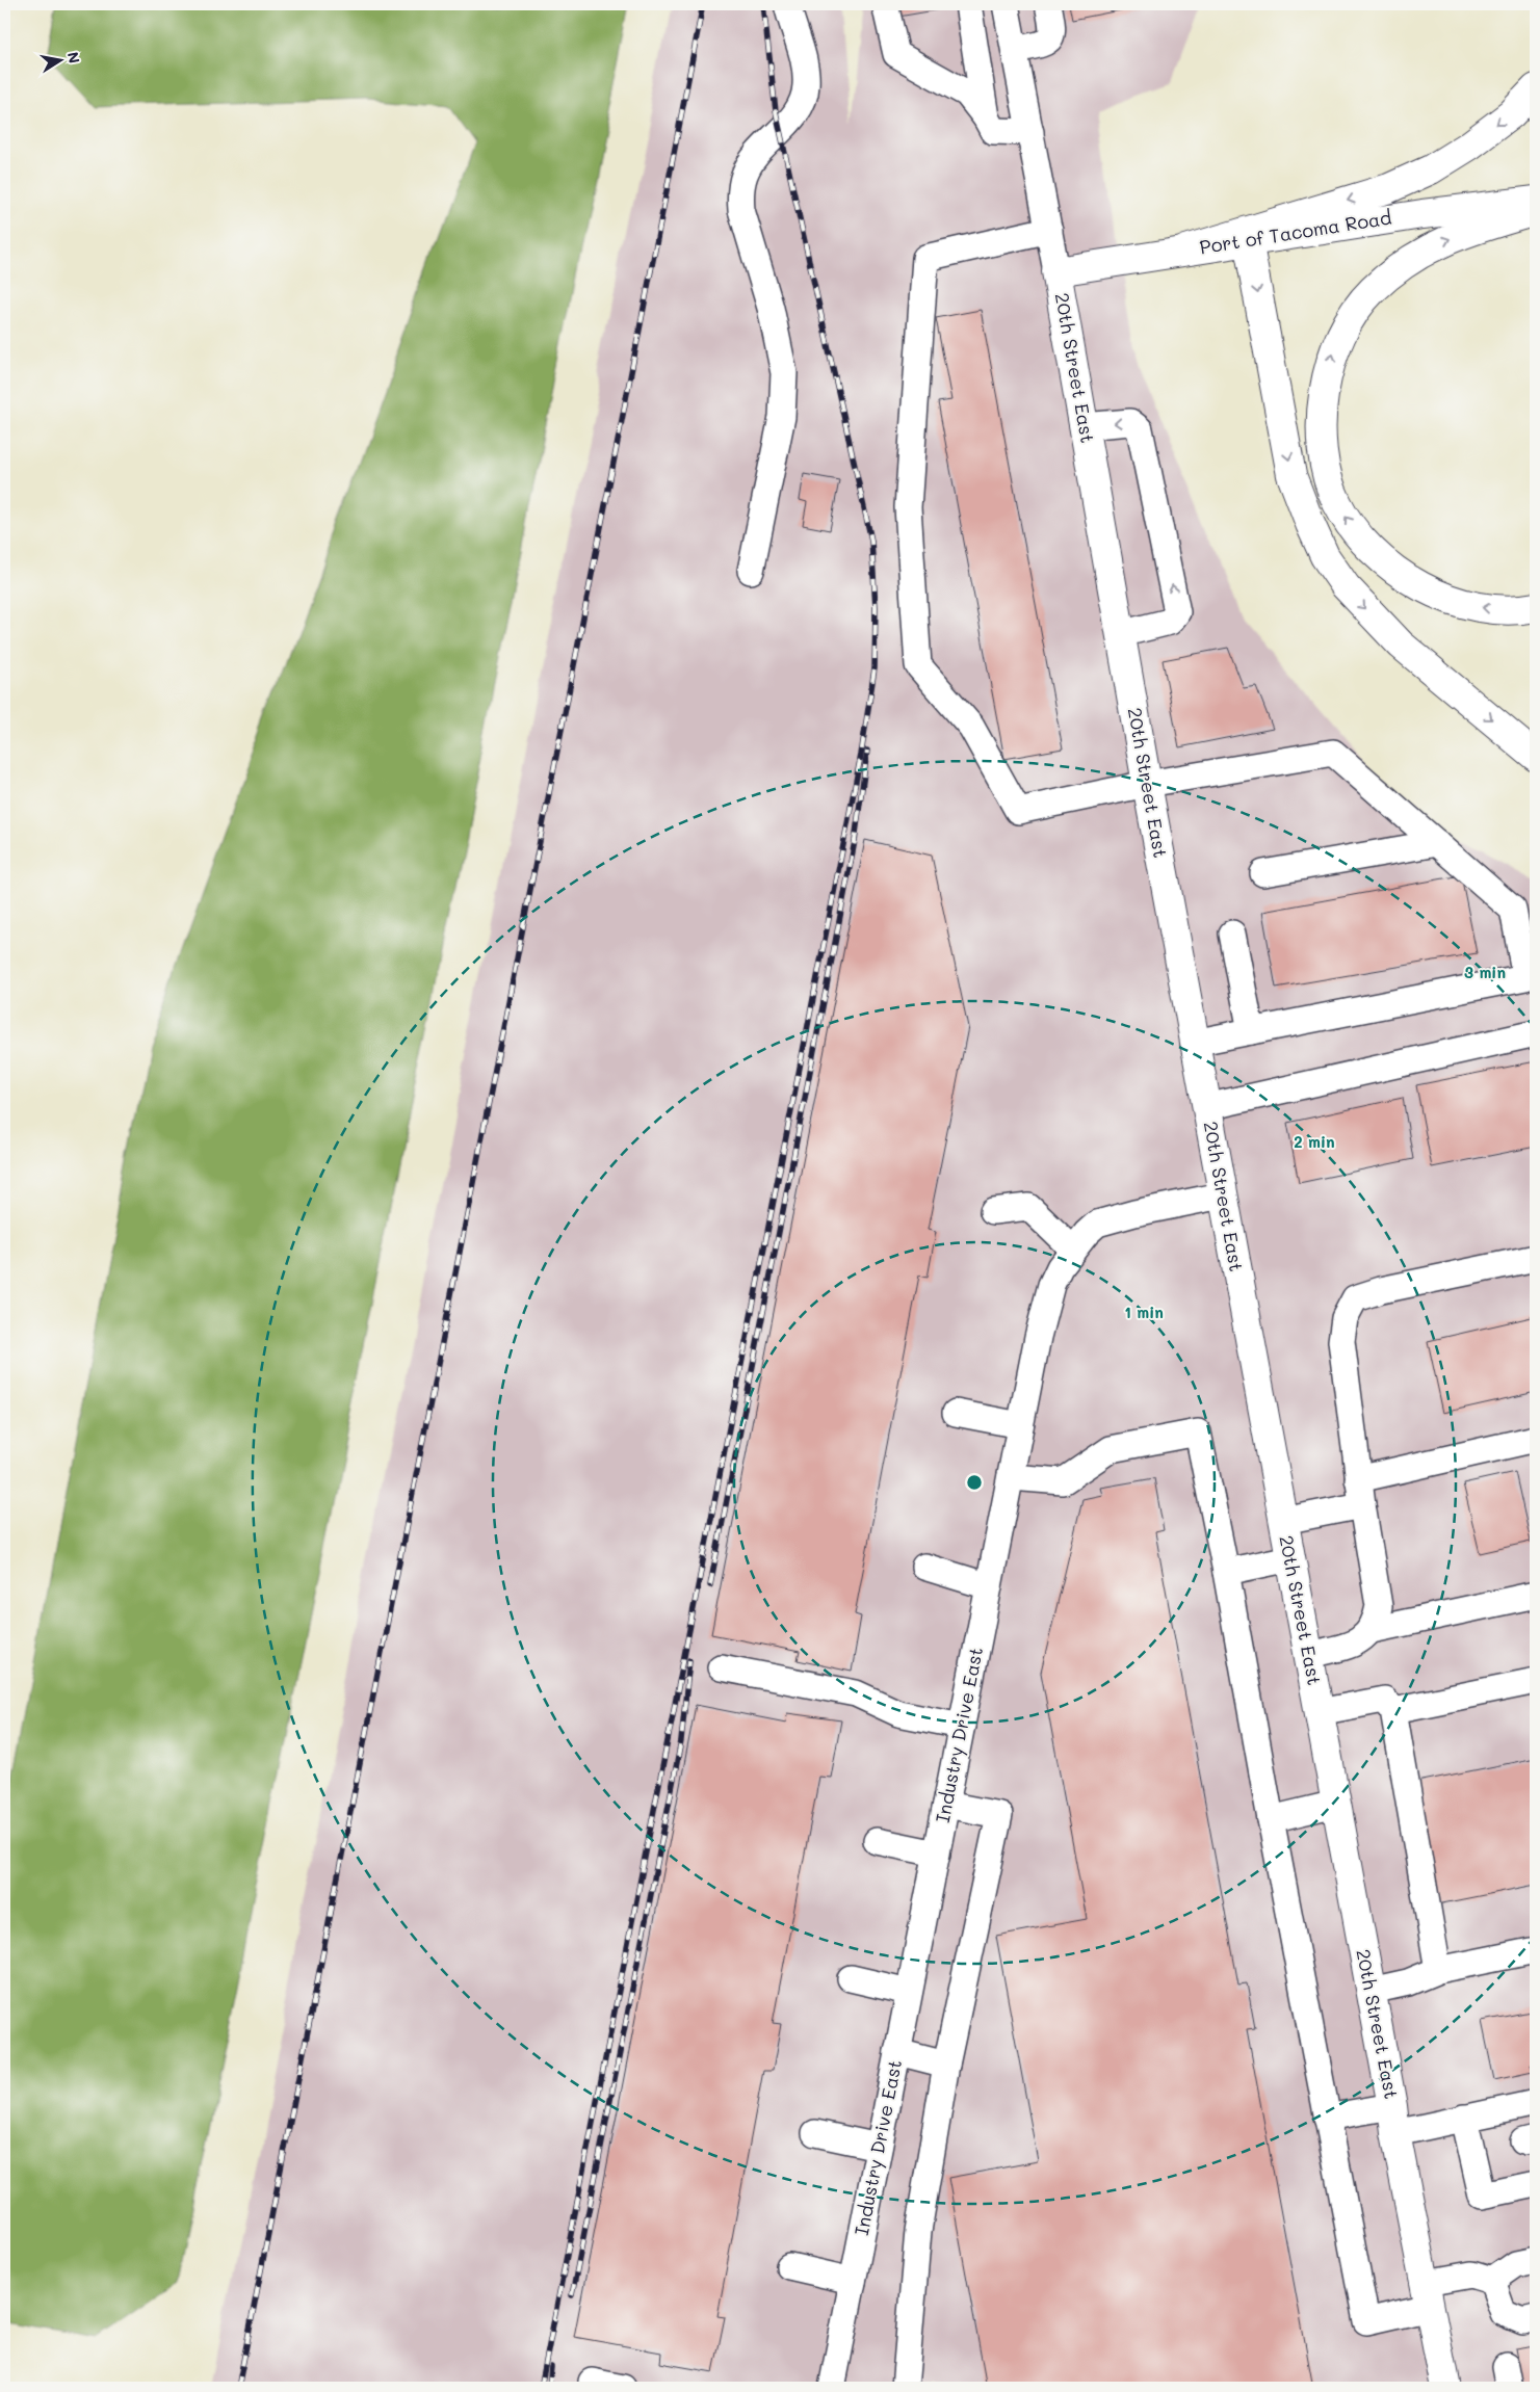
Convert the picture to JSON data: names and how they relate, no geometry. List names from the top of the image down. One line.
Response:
{"streets":{"main road":["Port of Tacoma Road","20th Street East"],"street":["Industry Drive East"]},"crossings":[["Port of Tacoma Road","20th Street East"],["20th Street East","Industry Drive East"]],"north":"right","rings":["3 min","2 min","1 min"]}
